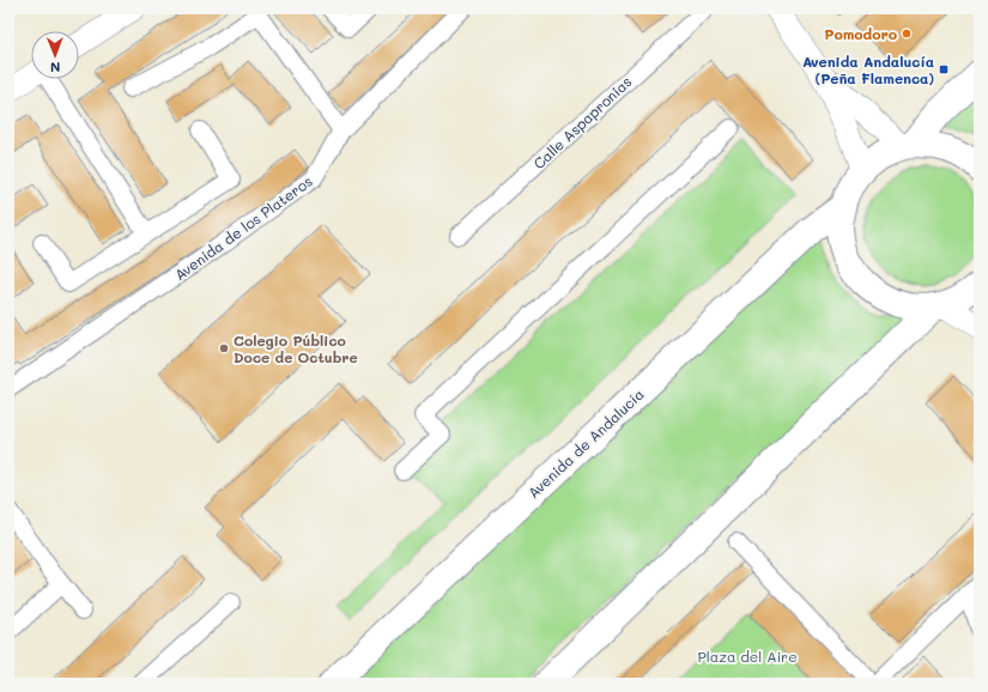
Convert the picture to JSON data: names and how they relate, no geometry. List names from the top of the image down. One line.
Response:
{"streets":{"main road":["Avenida de Andalucía"],"street":["Calle Aspapronias","Avenida de los Plateros"]},"parks":["Plaza del Aire"],"places":{"other":["Pomodoro","Colegio Público Doce de Octubre"],"transit":["Avenida Andalucía (Peña Flamenca)"]},"north":"bottom"}
